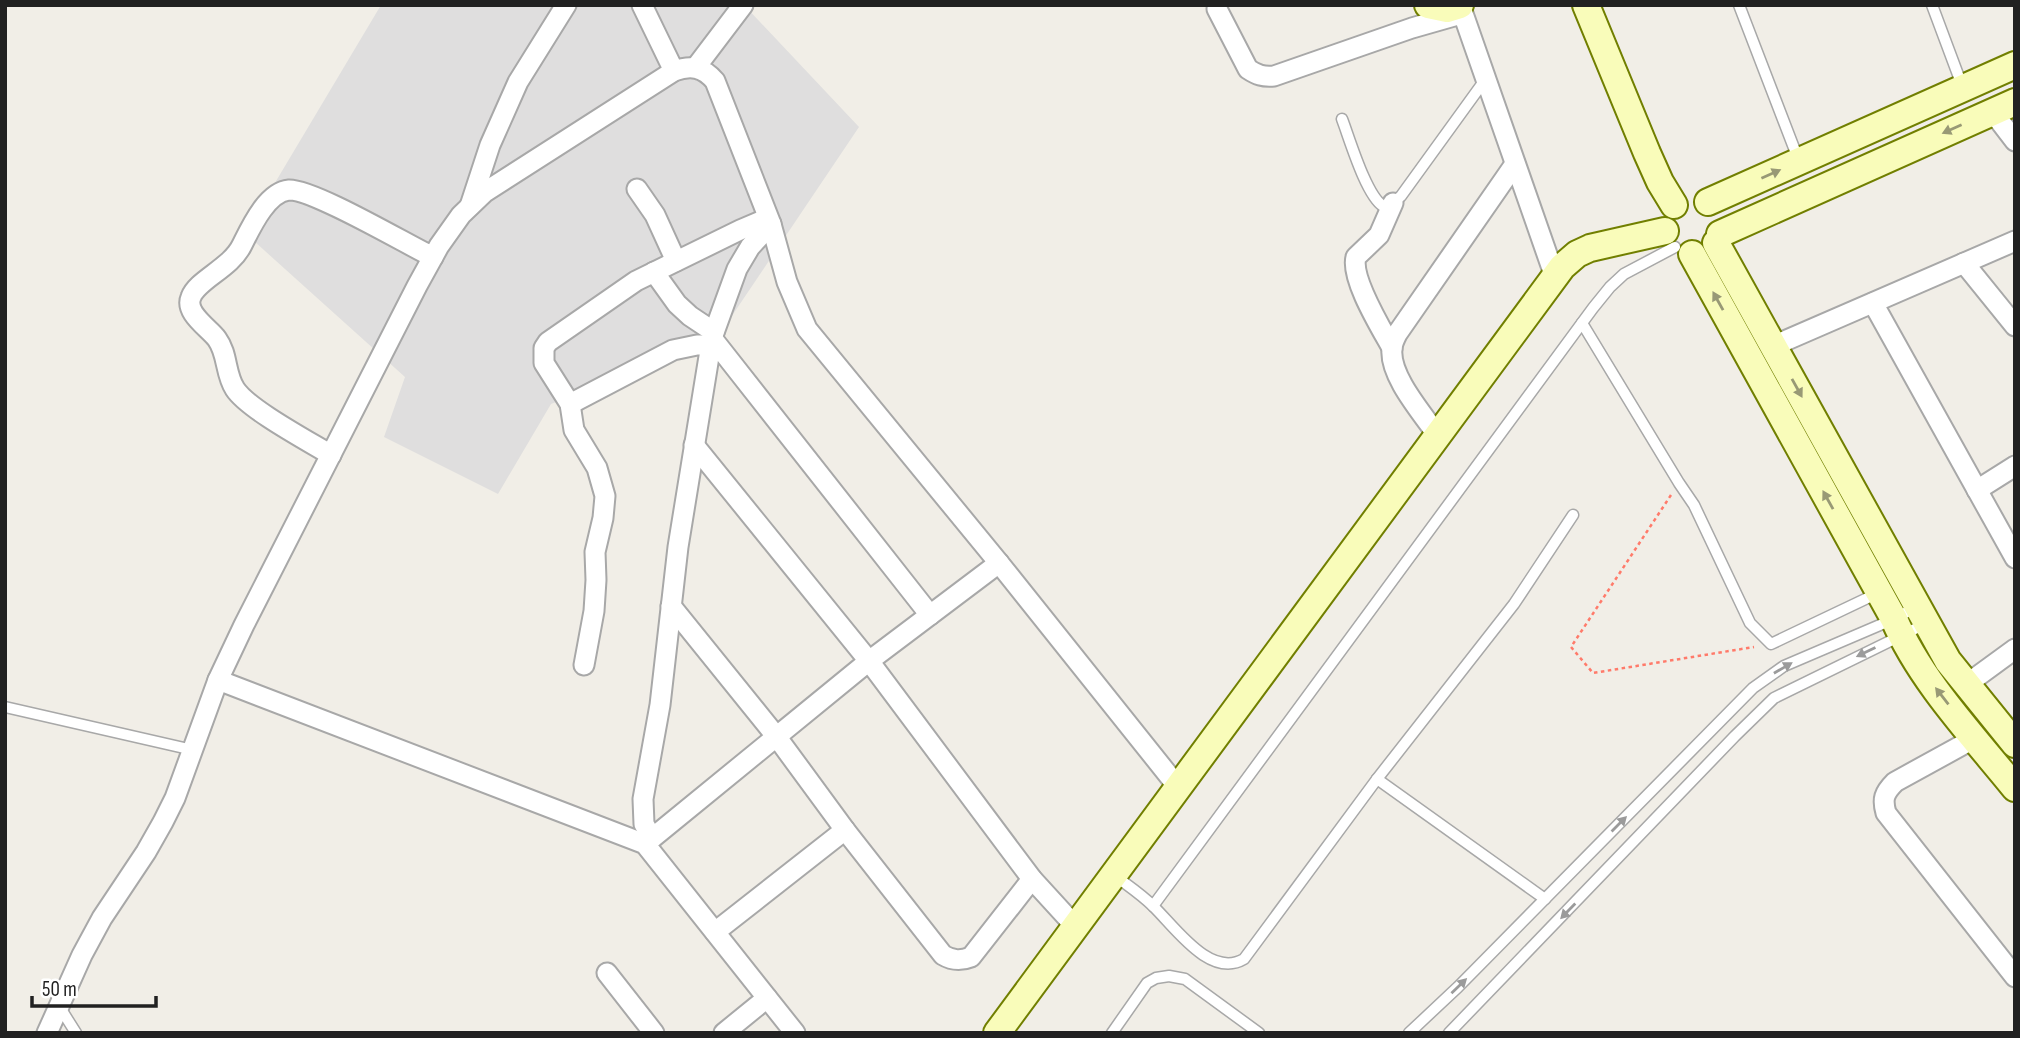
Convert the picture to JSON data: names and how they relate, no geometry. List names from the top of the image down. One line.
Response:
{"scale_bar":"50 m"}
